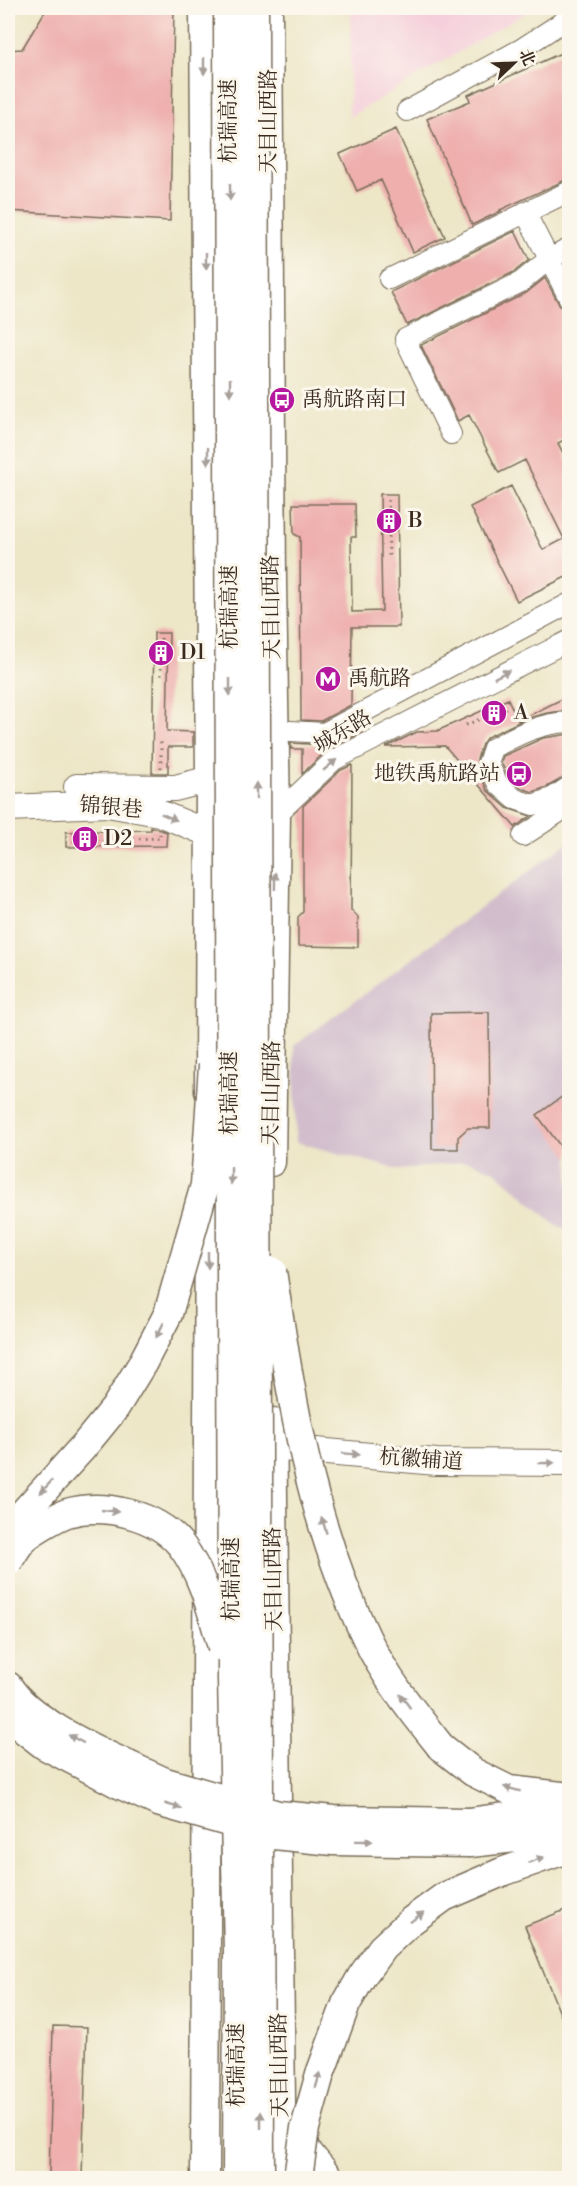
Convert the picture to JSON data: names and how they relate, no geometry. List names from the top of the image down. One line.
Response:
{"streets":{"highway":["杭瑞高速","天目山西路"],"main road":["锦银巷","杭徽辅道"],"street":["城东路"]},"crossings":[["杭瑞高速","城东路"],["杭瑞高速","锦银巷"],["天目山西路","城东路"],["天目山西路","杭徽辅道"],["城东路","锦银巷"]],"one_way":["杭徽辅道"],"places":{"bus stop":["禹航路南口","地铁禹航路站"],"building":["B","D1","A","D2"],"metro station":["禹航路"]},"north":"top right"}
